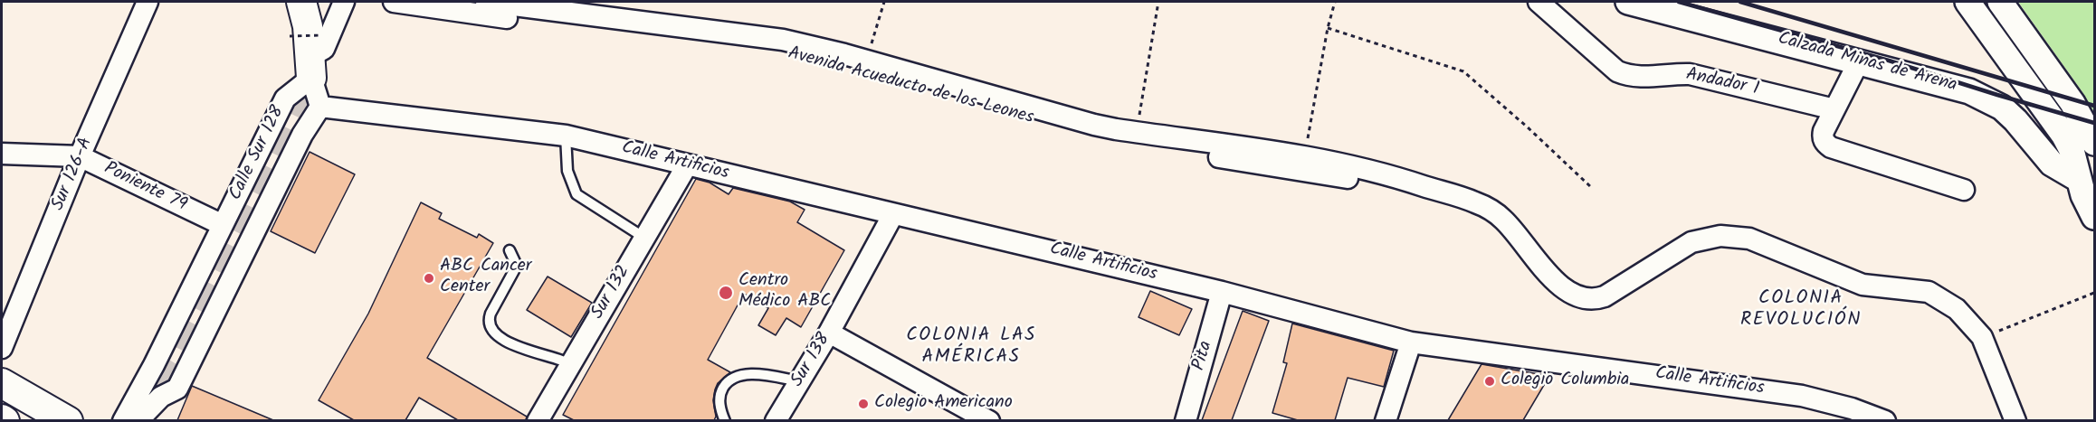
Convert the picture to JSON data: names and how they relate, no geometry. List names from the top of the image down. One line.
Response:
{"streets":{"street":["Calzada Minas de Arena","Andador 1","Avenida Acueducto de los Leones","Calle Sur 128","Calle Artificios","Sur 126-A","Poniente 79","Sur 132","Pita","Sur 138"]},"crossings":[["Calle Sur 128","Calle Artificios"],["Calle Sur 128","Poniente 79"],["Calle Artificios","Sur 132"],["Calle Artificios","Pita"],["Calle Artificios","Sur 138"],["Sur 126-A","Poniente 79"]],"districts":["COLONIA REVOLUCIÓN","COLONIA LAS AMÉRICAS"],"places":["ABC Cancer Center","Centro Médico ABC","Colegio Columbia","Colegio Americano"]}
